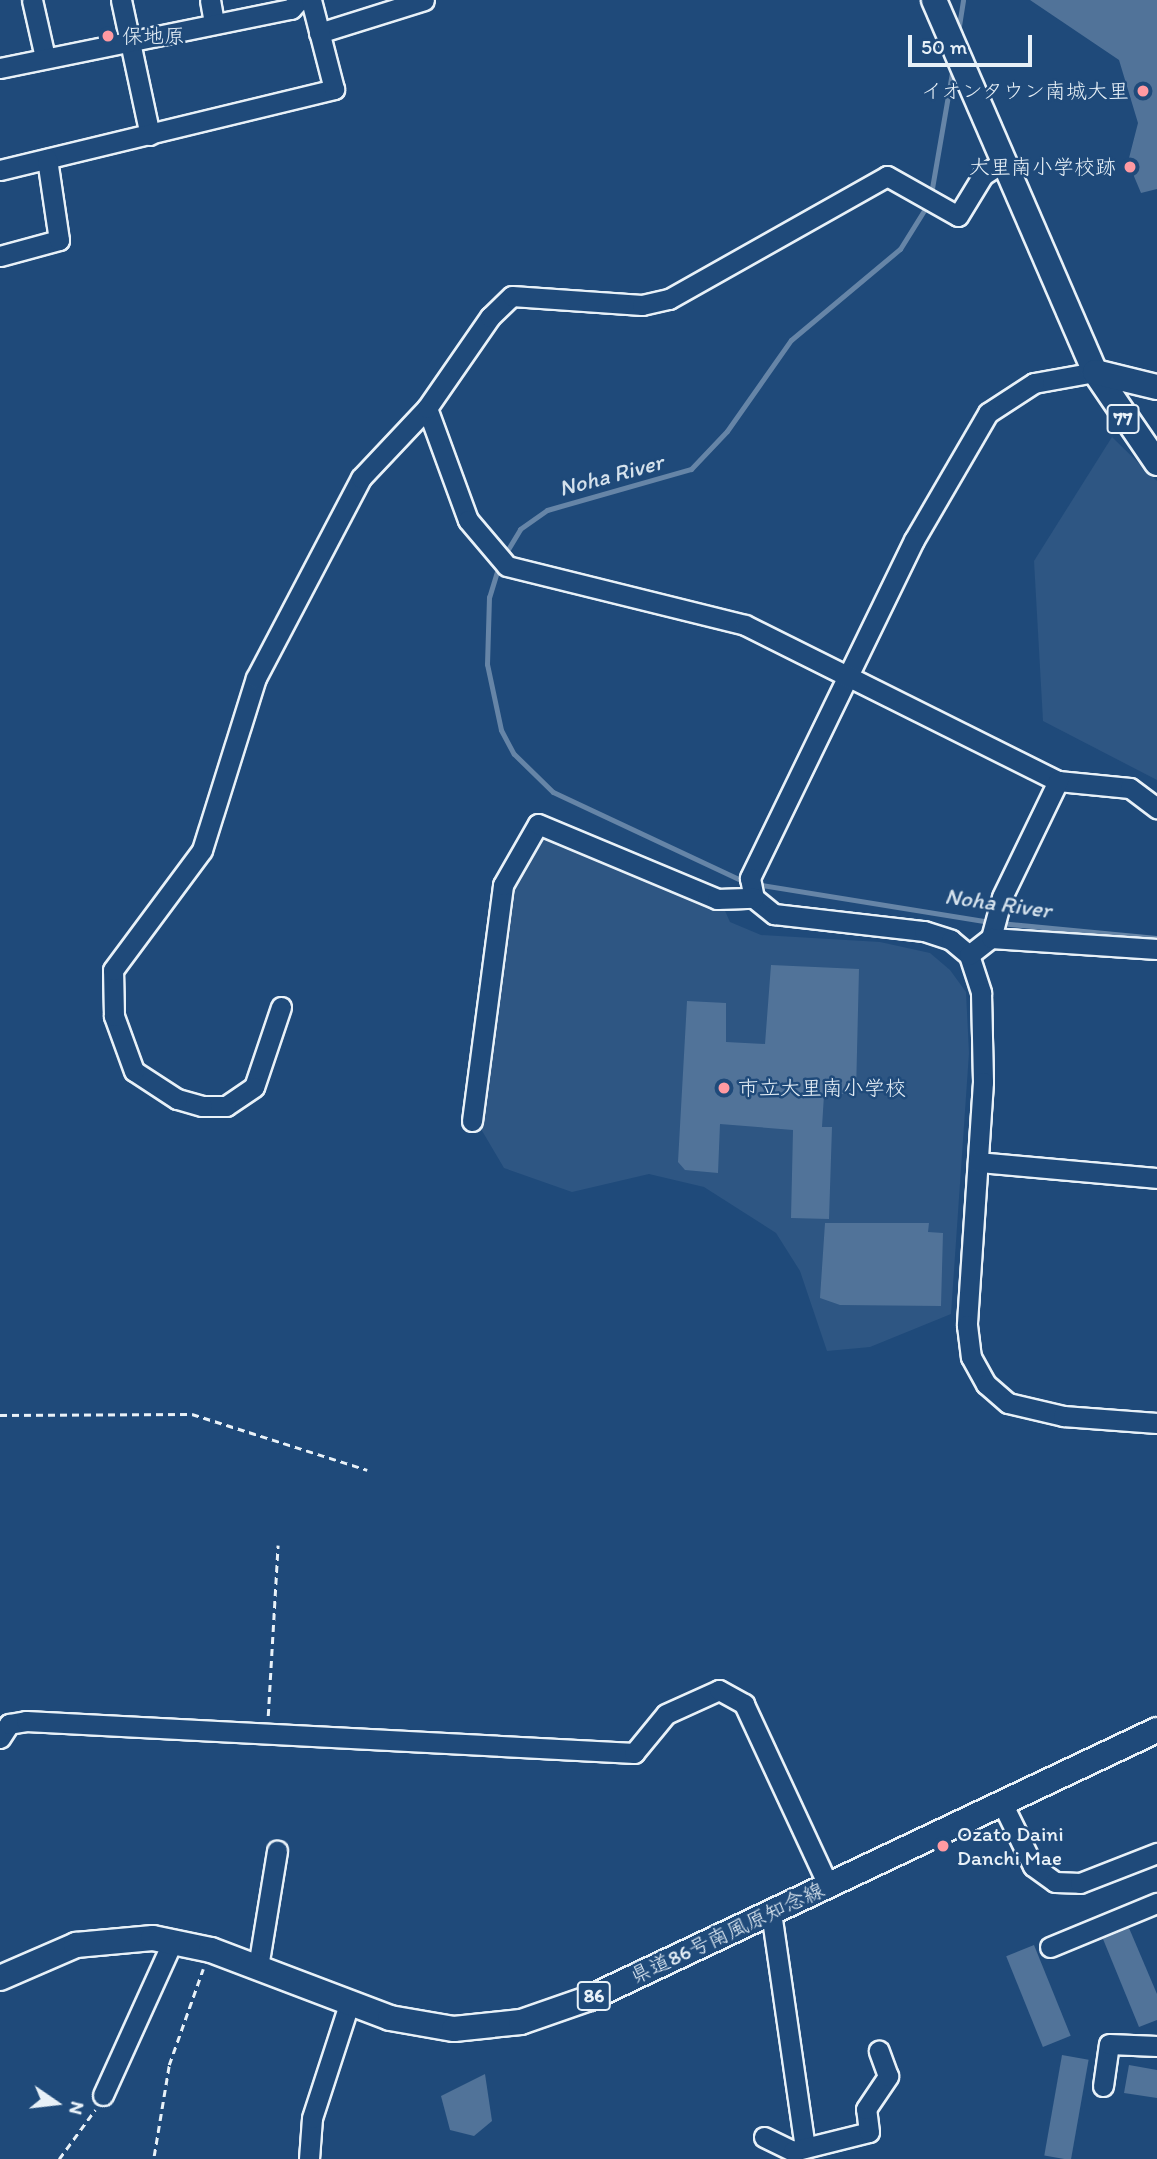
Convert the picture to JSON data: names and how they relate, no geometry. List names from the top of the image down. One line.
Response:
{"streets":{"main road":["77","県道86号南風原知念線","86"]},"water":["Noha River"],"places":["保地原","イオンタウン南城大里","大里南小学校跡","市立大里南小学校","Ozato Daini Danchi Mae"],"scale_bar":"50 m","north":"right"}
